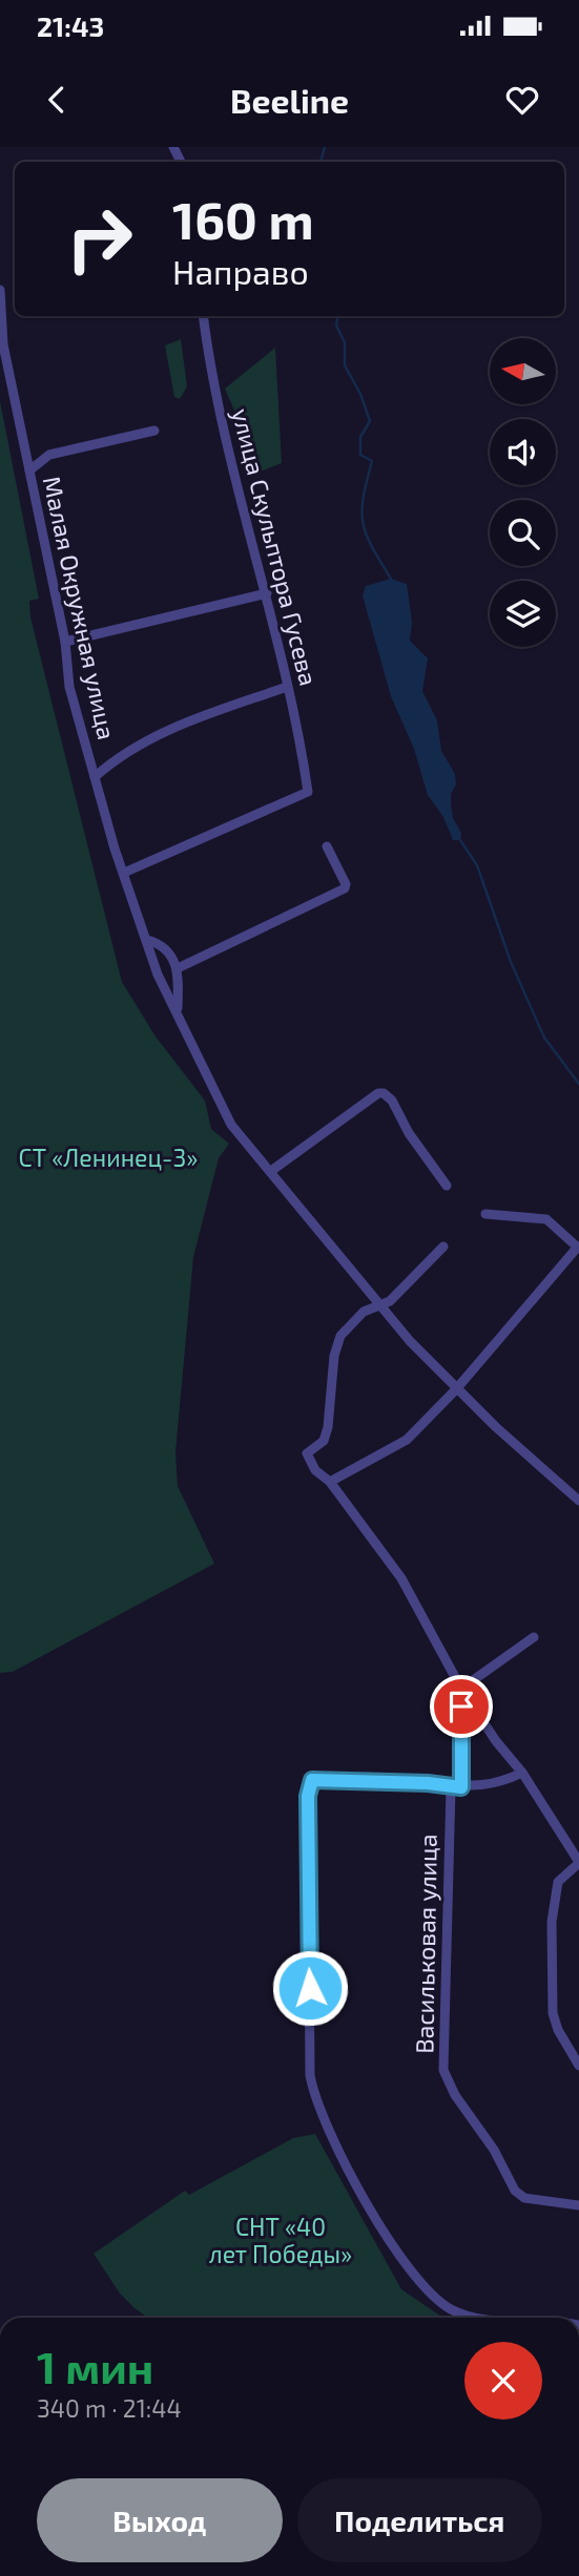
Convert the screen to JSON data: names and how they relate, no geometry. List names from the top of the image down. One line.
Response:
{"streets":{"street":["улица Скульптора Гусева","Малая Окружная улица","Васильковая улица"]},"crossings":[["улица Скульптора Гусева","Малая Окружная улица"]],"parks":["СТ «Ленинец-3»","СНТ «40 лет Победы»"],"north":"left","page":{"status":"21:43","header":"Beeline","turn":["160 m","Направо"],"heading":["1 мин","340 m · 21:44"],"buttons":["Выход","Поделиться"]}}
